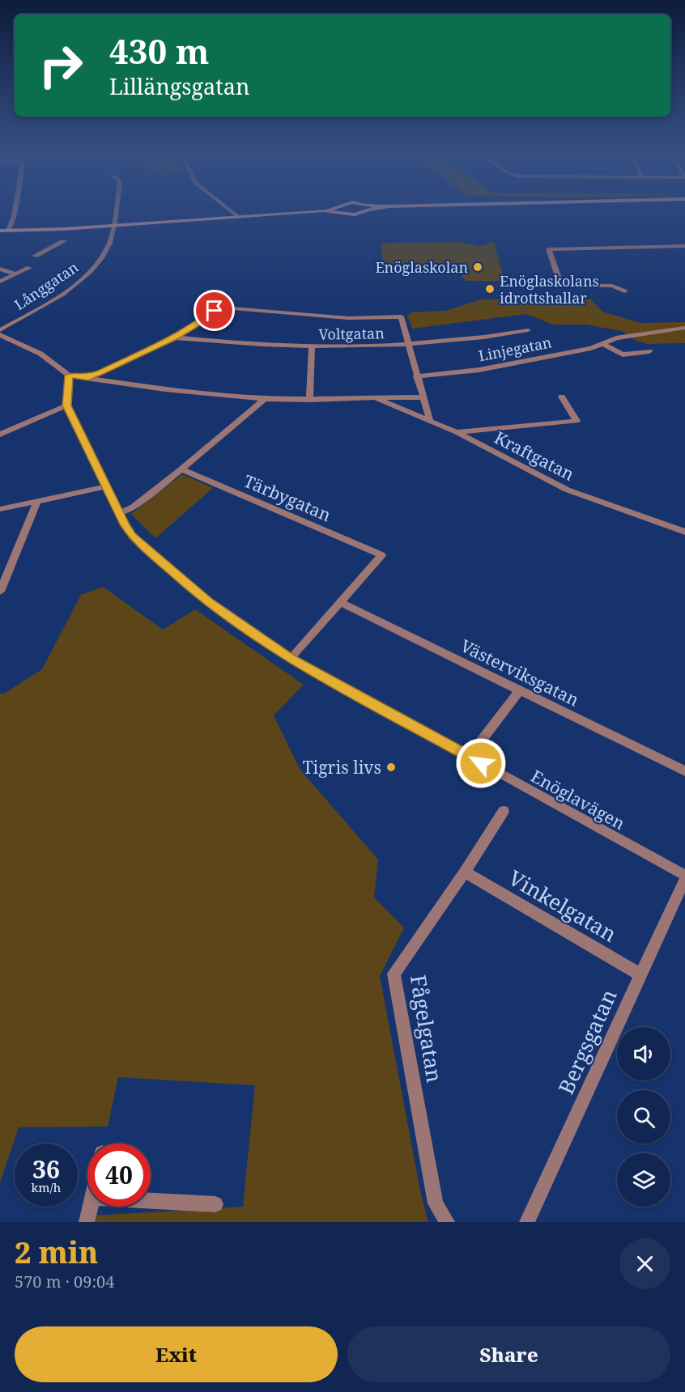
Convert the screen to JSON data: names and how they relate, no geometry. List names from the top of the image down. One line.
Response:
{"streets":{"street":["Långgatan","Voltgatan","Linjegatan","Kraftgatan","Tärbygatan","Västerviksgatan","Enöglavägen","Vinkelgatan","Fågelgatan","Bergsgatan"]},"crossings":[["Tärbygatan","Västerviksgatan"],["Enöglavägen","Bergsgatan"],["Vinkelgatan","Fågelgatan"],["Vinkelgatan","Bergsgatan"]],"places":["Enöglaskolan","Enöglaskolans idrottshallar","Tigris livs"],"page":{"turn":["430 m","Lillängsgatan"],"speed":"36 km/h","limit":"40","heading":["2 min","570 m · 09:04"],"buttons":["Exit","Share"]}}
